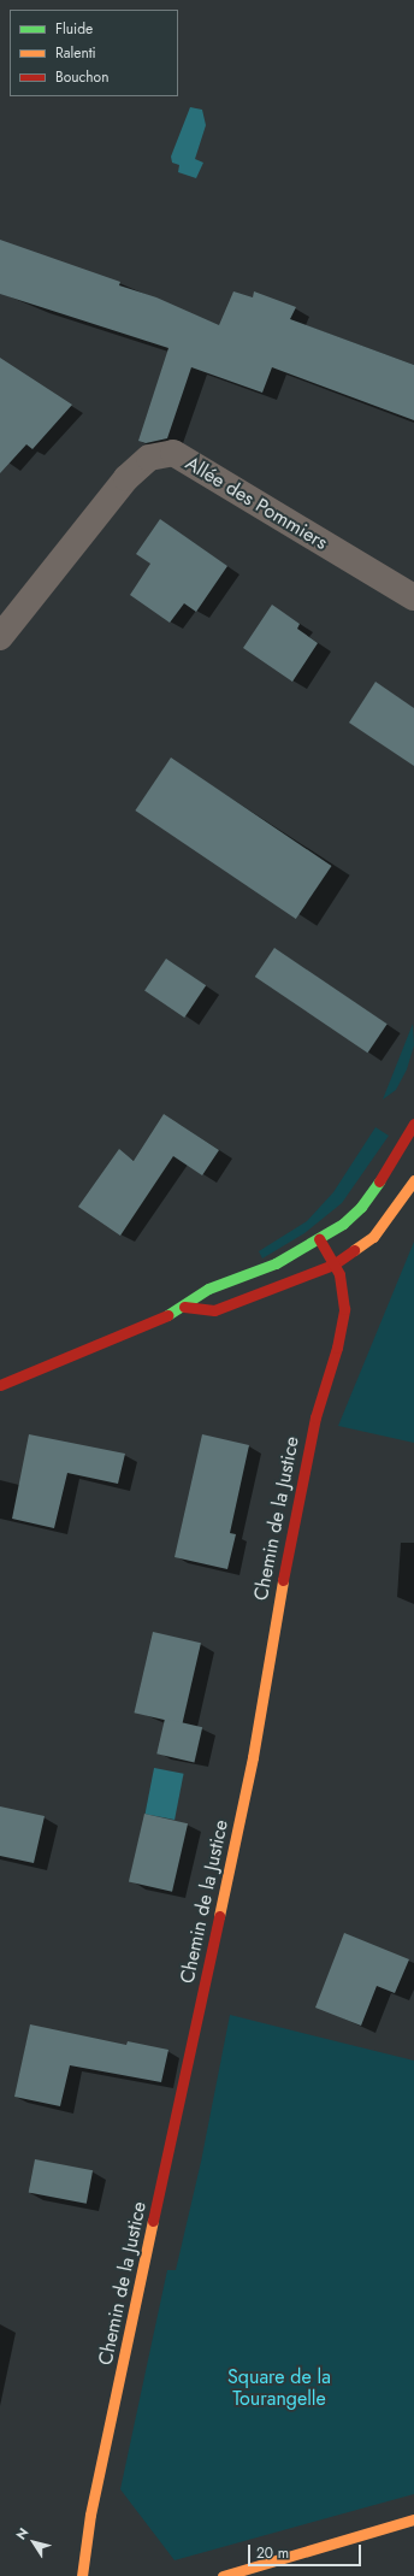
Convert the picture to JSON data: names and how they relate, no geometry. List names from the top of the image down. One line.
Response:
{"streets":{"street":["Allée des Pommiers","Chemin de la Justice"]},"parks":["Square de la Tourangelle"],"legend":["Fluide","Ralenti","Bouchon"],"scale_bar":"20 m","north":"top left"}
